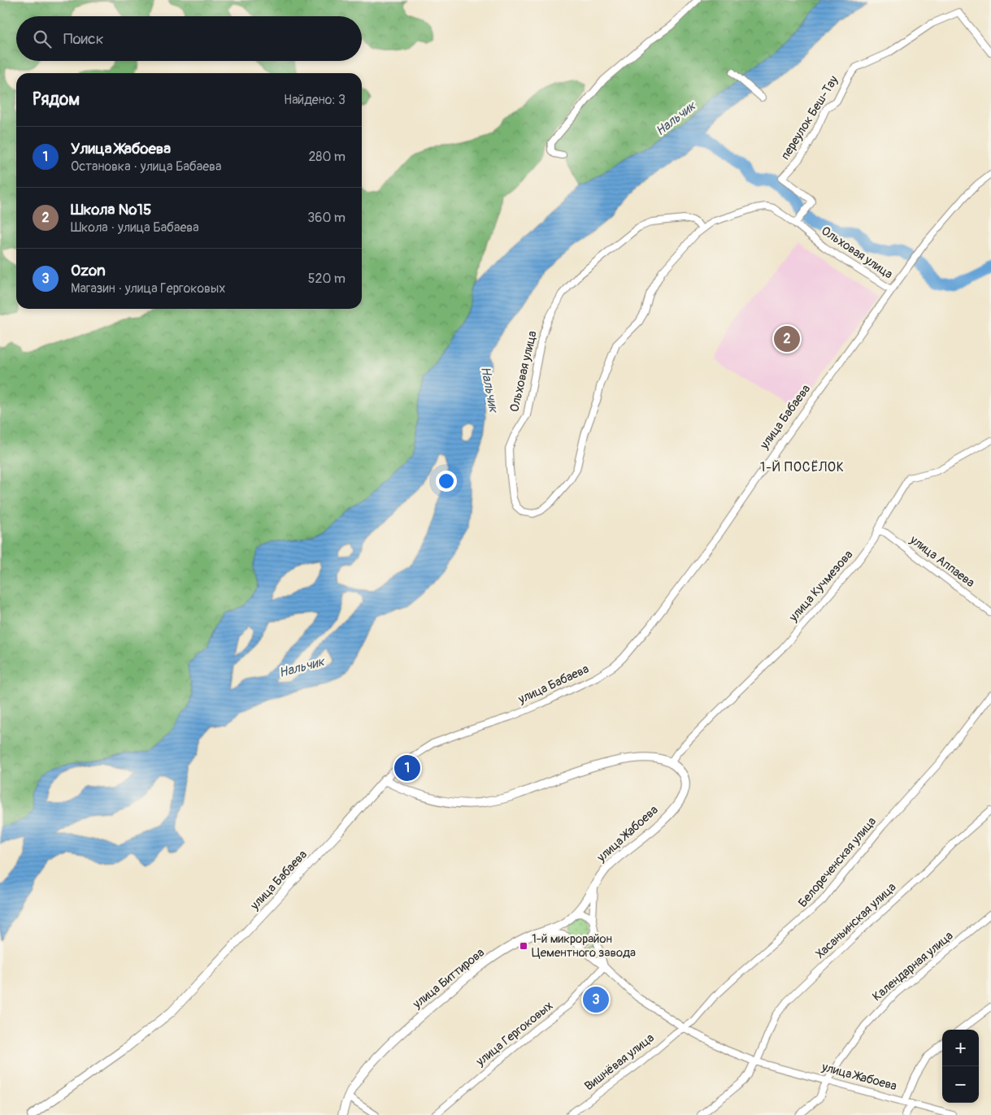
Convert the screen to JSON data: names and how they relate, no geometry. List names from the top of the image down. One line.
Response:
{"streets":{"street":["переулок Беш-Тау","Ольховая улица","улица Бабаева","улица Аппаева","улица Кучмезова","улица Жабоева","Белореченская улица","Хасаньинская улица","Календарная улица","улица Биттирова","улица Гергоковых","Вишнёвая улица"]},"crossings":[["переулок Беш-Тау","Ольховая улица"],["Ольховая улица","улица Бабаева"],["улица Аппаева","улица Кучмезова"],["улица Кучмезова","улица Жабоева"],["улица Жабоева","Белореченская улица"],["улица Жабоева","Хасаньинская улица"],["улица Жабоева","Календарная улица"],["улица Жабоева","улица Биттирова"],["улица Жабоева","улица Гергоковых"],["улица Жабоева","Вишнёвая улица"],["Белореченская улица","Вишнёвая улица"]],"districts":["1-Й ПОСЁЛОК"],"water":["Нальчик"],"places":{"transit":["1-й микрорайон Цементного завода"]},"page":{"search":"Поиск","heading":["Рядом","Найдено: 3"],"list":[{"mark":"1","name":"Улица Жабоева","note":"Остановка · улица Бабаева","value":"280 m"},{"mark":"2","name":"Школа №15","note":"Школа · улица Бабаева","value":"360 m"},{"mark":"3","name":"Ozon","note":"Магазин · улица Гергоковых","value":"520 m"}],"pins":["2","1","3"],"map_buttons":["+","−"]}}
